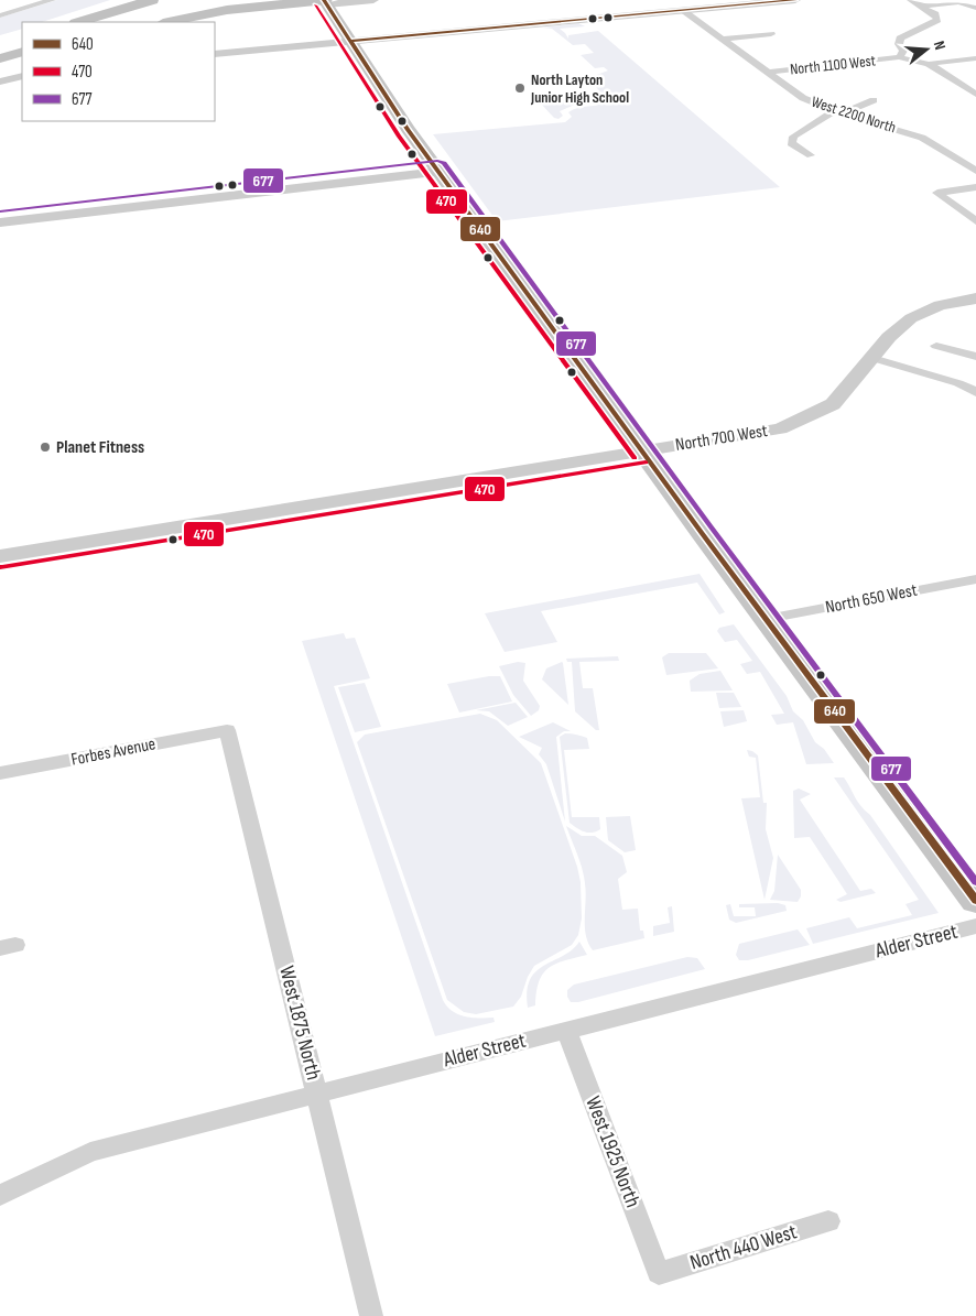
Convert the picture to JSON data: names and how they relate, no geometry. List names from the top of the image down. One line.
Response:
{"streets":{"street":["North 1100 West","West 2200 North","North 700 West","North 650 West","Forbes Avenue","Alder Street","West 1875 North","West 1925 North","North 440 West"]},"crossings":[["North 1100 West","West 2200 North"],["Forbes Avenue","West 1875 North"],["Alder Street","West 1875 North"],["Alder Street","West 1925 North"],["West 1925 North","North 440 West"]],"places":["North Layton Junior High School","Planet Fitness"],"lines":["transit line 640","transit line 470","transit line 677"],"legend":["640","470","677"],"north":"right"}
